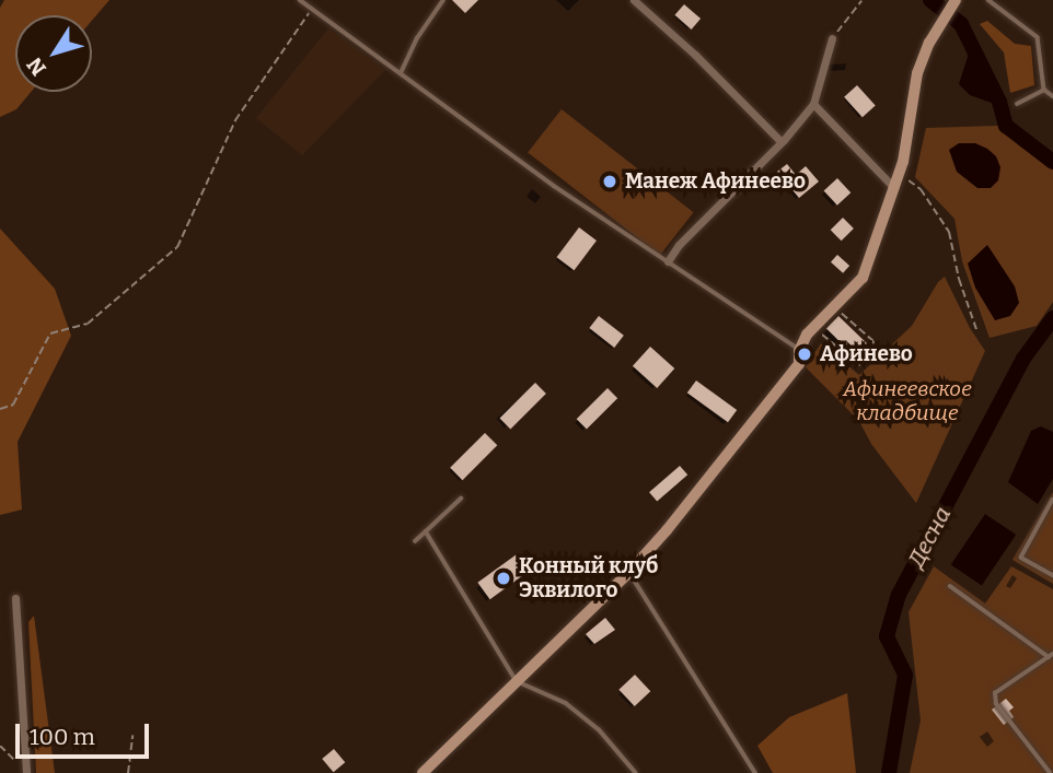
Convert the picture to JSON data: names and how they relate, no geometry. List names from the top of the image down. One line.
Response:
{"water":["Десна"],"parks":["Афинеевское кладбище"],"places":["Манеж Афинеево","Афинево","Конный клуб Эквилого"],"scale_bar":"100 m","north":"bottom left"}
